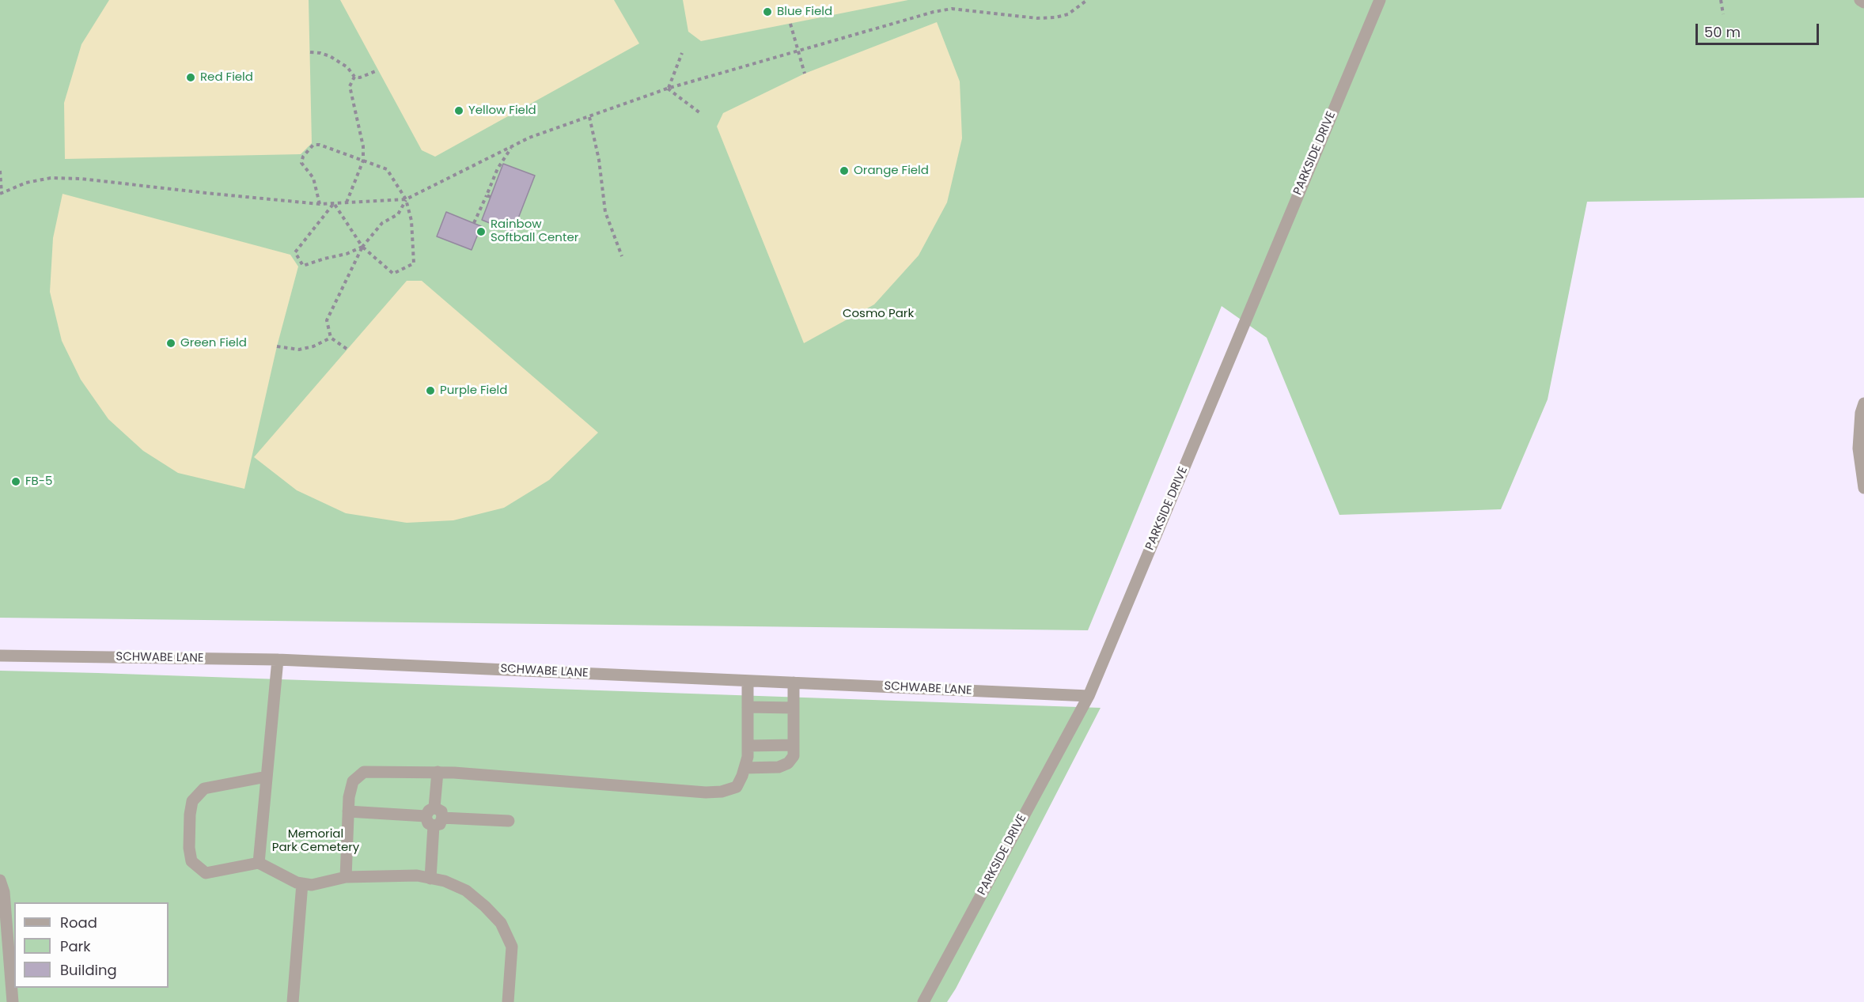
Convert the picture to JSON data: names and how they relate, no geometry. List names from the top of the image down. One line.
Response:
{"streets":{"street":["PARKSIDE DRIVE","SCHWABE LANE"]},"crossings":[["PARKSIDE DRIVE","SCHWABE LANE"]],"parks":["Cosmo Park","Memorial Park Cemetery"],"places":["Blue Field","Red Field","Yellow Field","Orange Field","Rainbow Softball Center","Green Field","Purple Field","FB-5"],"legend":["Road","Park","Building"],"scale_bar":"50 m"}
